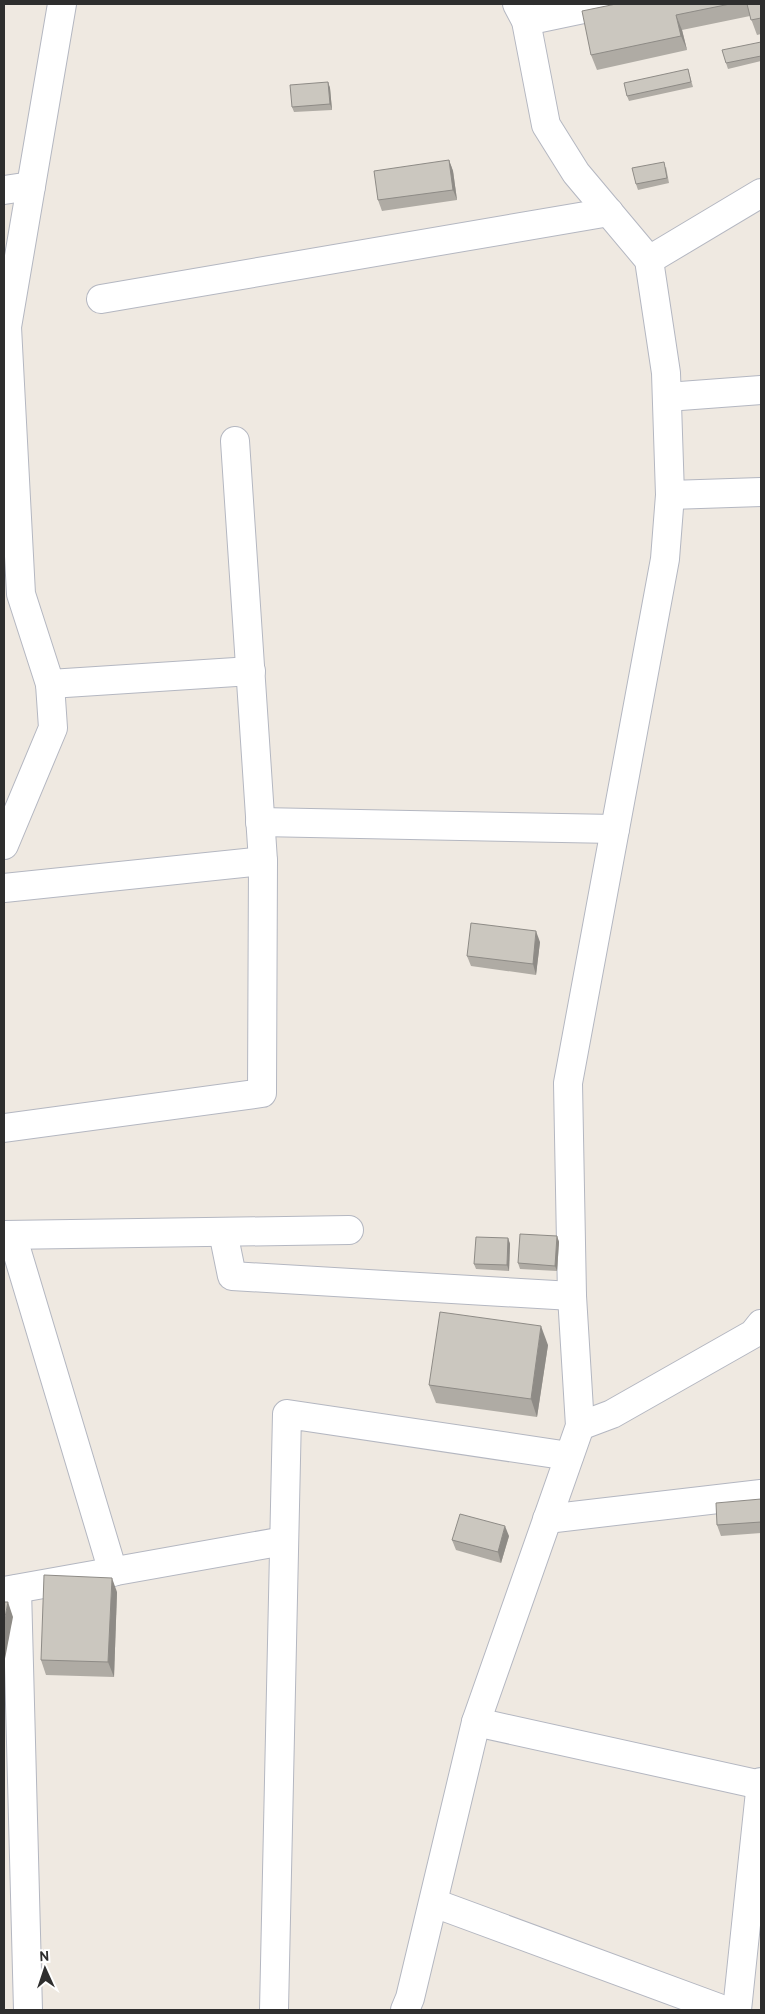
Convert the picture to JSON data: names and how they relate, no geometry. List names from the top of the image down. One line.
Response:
{"north":"top"}
